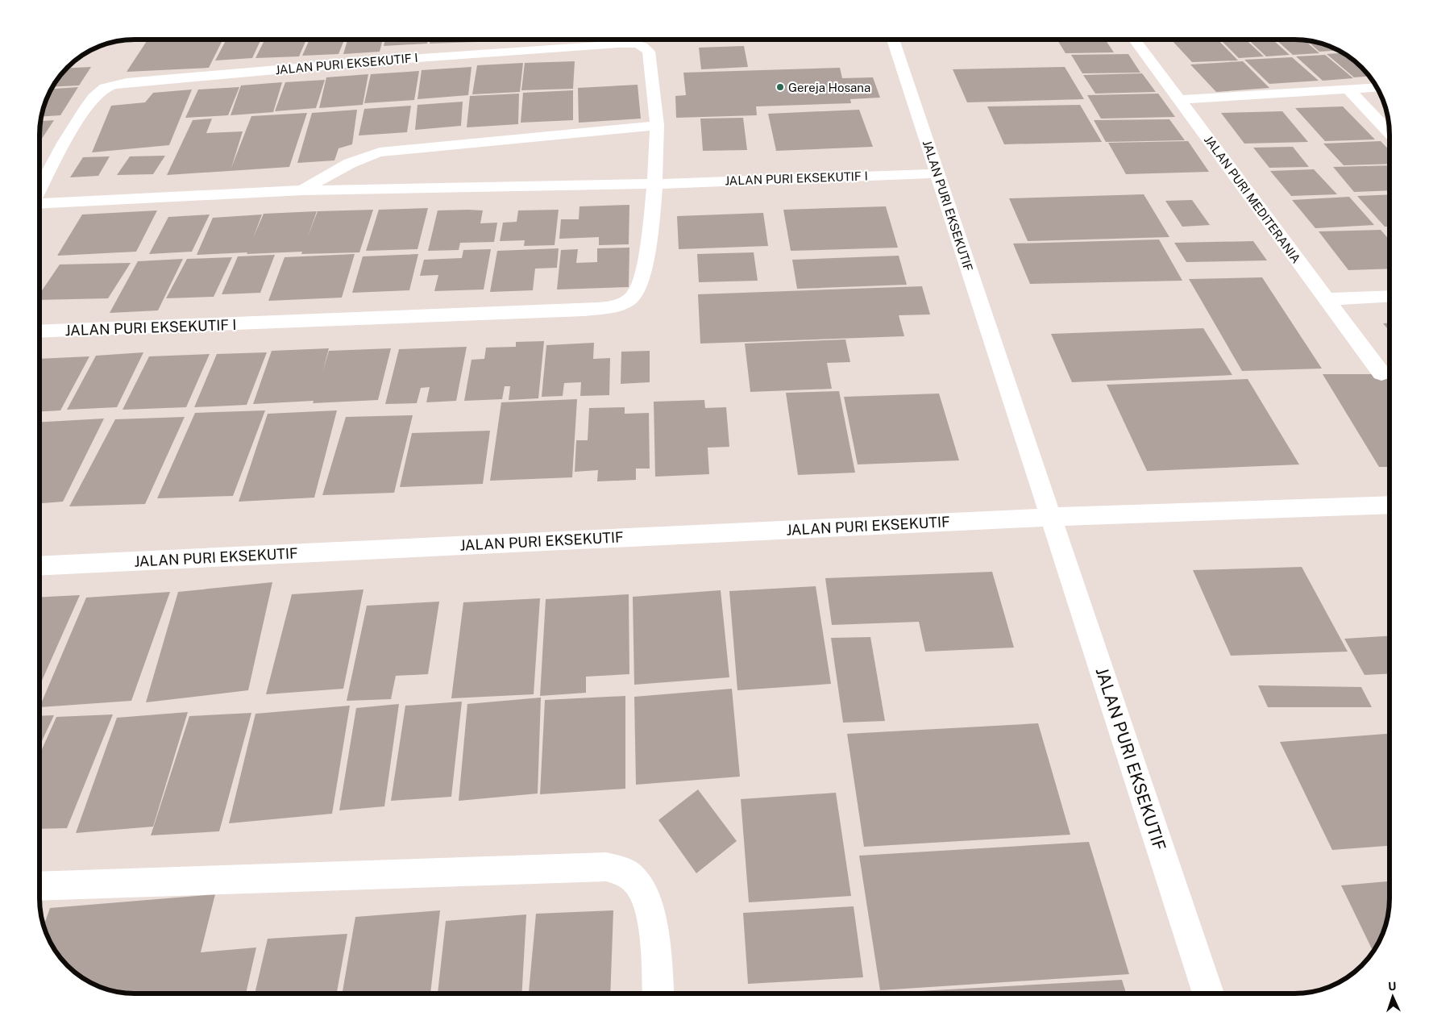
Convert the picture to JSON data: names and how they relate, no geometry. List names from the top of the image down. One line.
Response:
{"streets":{"street":["JALAN PURI EKSEKUTIF I","JALAN PURI MEDITERANIA","JALAN PURI EKSEKUTIF"]},"crossings":[["JALAN PURI EKSEKUTIF I","JALAN PURI EKSEKUTIF"]],"places":["Gereja Hosana"],"north":"top"}
